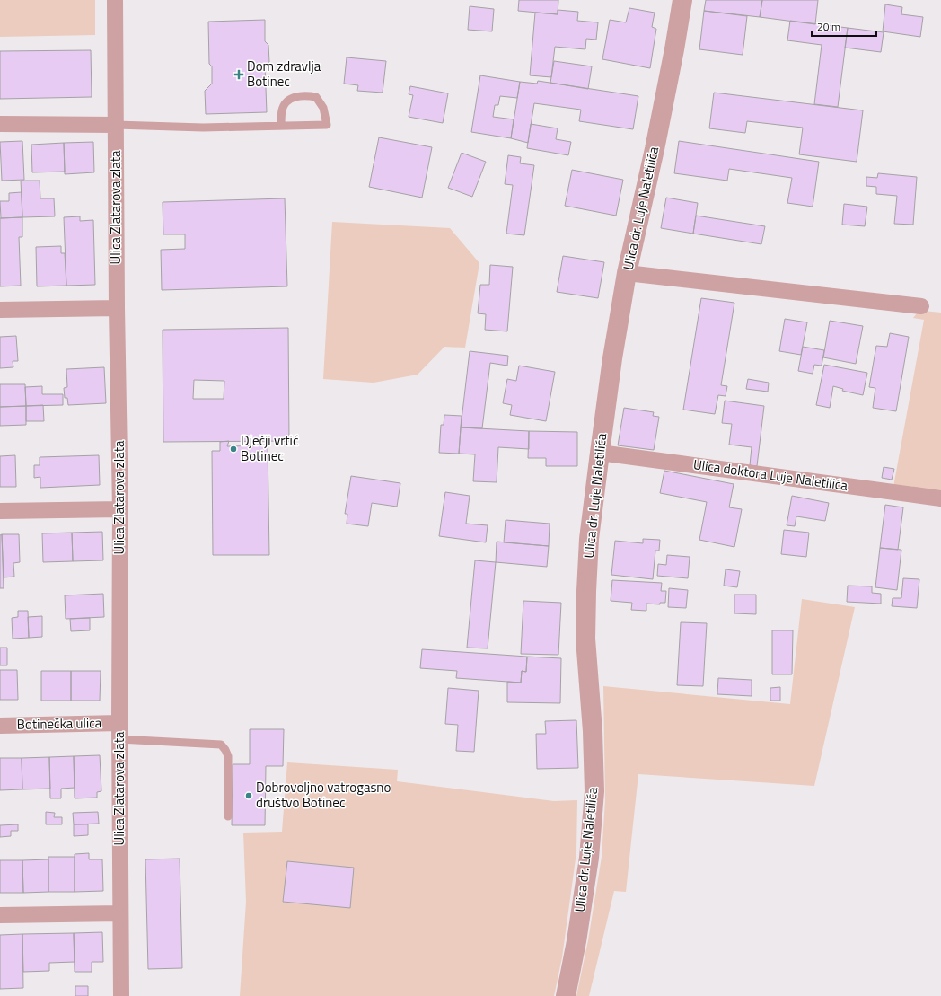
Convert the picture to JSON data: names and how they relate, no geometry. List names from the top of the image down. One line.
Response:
{"streets":{"street":["Ulica Zlatarova zlata","Ulica dr. Luje Naletilića","Ulica doktora Luje Naletilića","Botinečka ulica"]},"crossings":[["Ulica Zlatarova zlata","Botinečka ulica"],["Ulica dr. Luje Naletilića","Ulica doktora Luje Naletilića"]],"places":{"health":["Dom zdravlja Botinec"],"other":["Dječji vrtić Botinec","Dobrovoljno vatrogasno društvo Botinec"]},"scale_bar":"20 m"}
